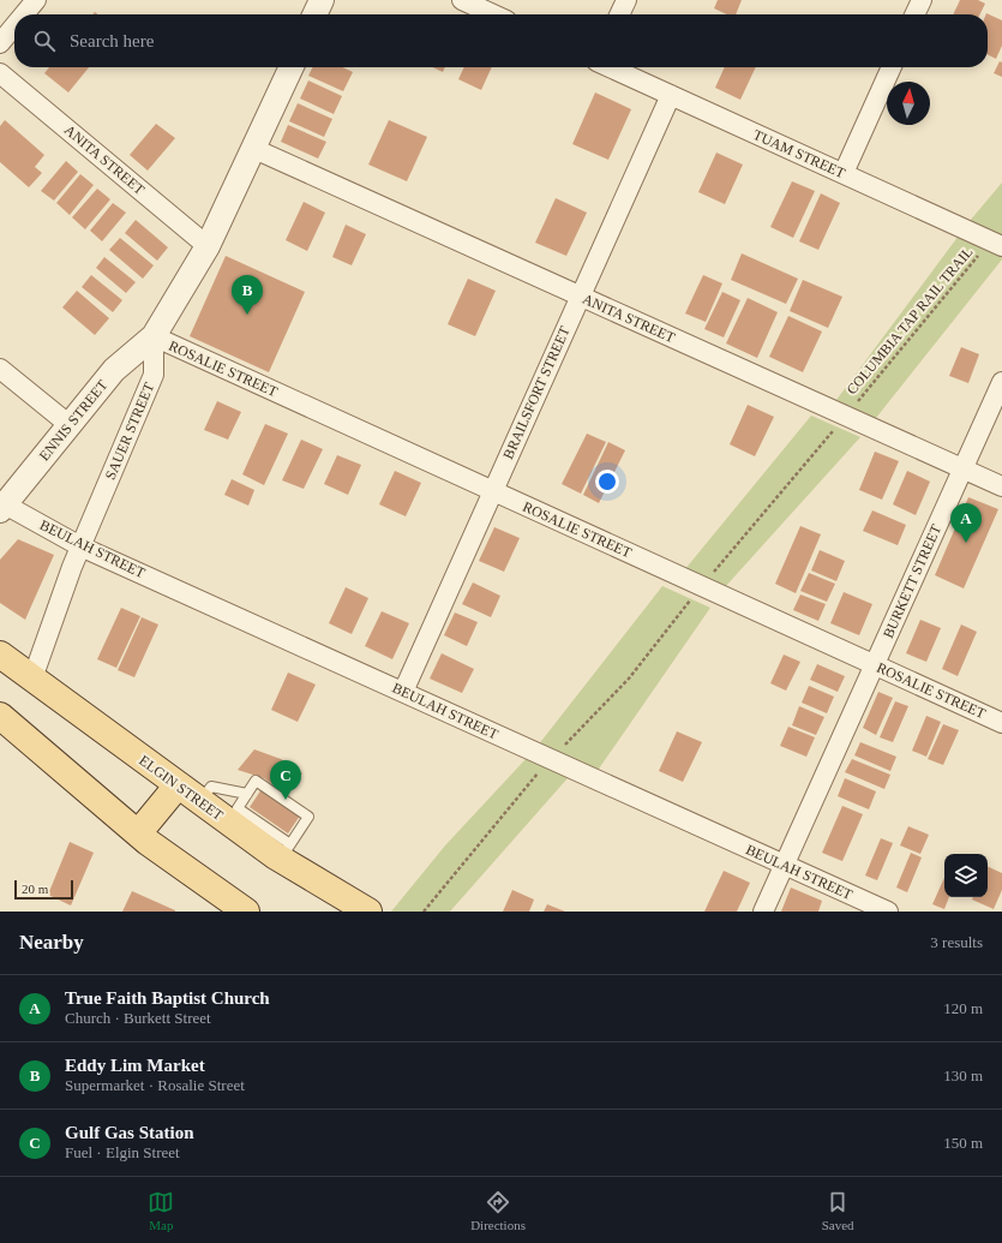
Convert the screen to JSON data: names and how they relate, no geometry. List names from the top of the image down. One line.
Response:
{"streets":{"main road":["ELGIN STREET"],"street":["TUAM STREET","ANITA STREET","ROSALIE STREET","BRAILSFORT STREET","ENNIS STREET","SAUER STREET","BEULAH STREET","BURKETT STREET"],"path":["COLUMBIA TAP RAIL TRAIL"]},"crossings":[["TUAM STREET","COLUMBIA TAP RAIL TRAIL"],["TUAM STREET","BRAILSFORT STREET"],["ANITA STREET","BRAILSFORT STREET"],["ANITA STREET","BURKETT STREET"],["ROSALIE STREET","BRAILSFORT STREET"],["ROSALIE STREET","ENNIS STREET"],["ROSALIE STREET","SAUER STREET"],["ROSALIE STREET","BURKETT STREET"],["BRAILSFORT STREET","BEULAH STREET"],["ENNIS STREET","SAUER STREET"],["ENNIS STREET","BEULAH STREET"],["SAUER STREET","BEULAH STREET"],["SAUER STREET","ELGIN STREET"],["BEULAH STREET","BURKETT STREET"]],"scale_bar":"20 m","north":"top","page":{"search":"Search here","pins":["B","A","C"],"scale":"20 m","heading":["Nearby","3 results"],"list":[{"mark":"A","name":"True Faith Baptist Church","note":"Church · Burkett Street","value":"120 m"},{"mark":"B","name":"Eddy Lim Market","note":"Supermarket · Rosalie Street","value":"130 m"},{"mark":"C","name":"Gulf Gas Station","note":"Fuel · Elgin Street","value":"150 m"}],"nav":["Map","Directions","Saved"]}}
